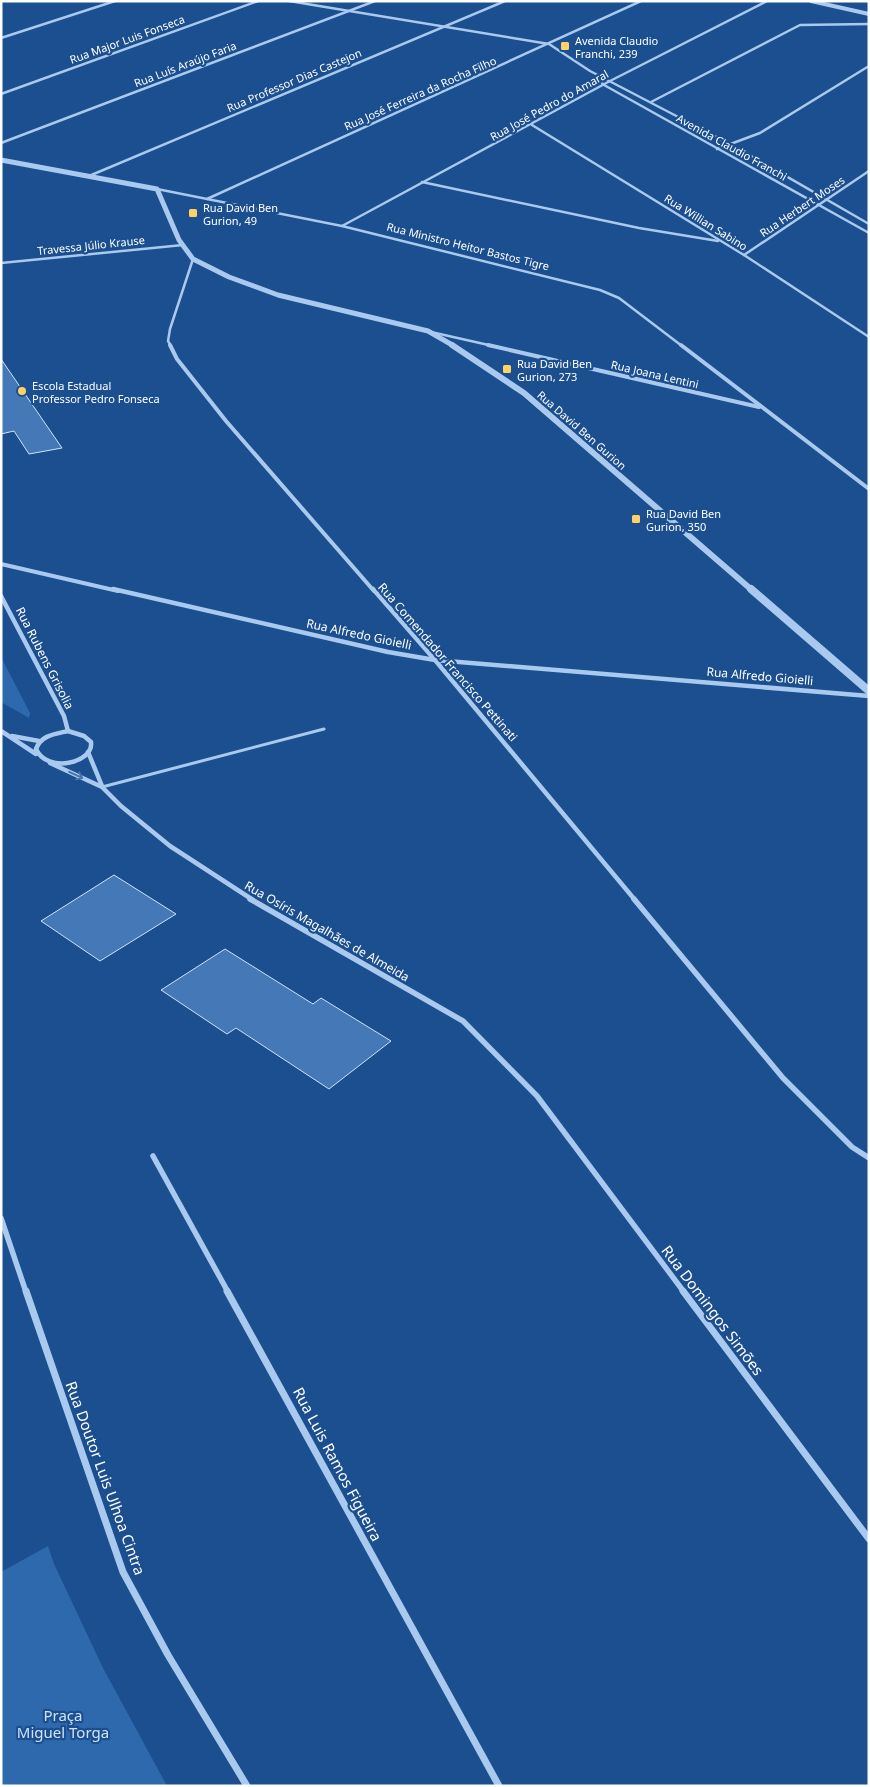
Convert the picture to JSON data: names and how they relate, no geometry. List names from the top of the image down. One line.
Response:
{"streets":{"street":["Rua Major Luis Fonseca","Rua Luís Araújo Faria","Rua Professor Dias Castejon","Rua José Ferreira da Rocha Filho","Rua José Pedro do Amaral","Avenida Claudio Franchi","Rua Herbert Moses","Rua Willian Sabino","Travessa Júlio Krause","Rua Ministro Heitor Bastos Tigre","Rua Joana Lentini","Rua David Ben Gurion","Rua Alfredo Gioielli","Rua Rubens Grisolia","Rua Comendador Francisco Pettinati","Rua Osíris Magalhães de Almeida","Rua Domingos Simões","Rua Luis Ramos Figueira","Rua Doutor Luis Ulhoa Cintra"]},"crossings":[["Rua Luís Araújo Faria","Avenida Claudio Franchi"],["Rua Professor Dias Castejon","Avenida Claudio Franchi"],["Rua Professor Dias Castejon","Rua Ministro Heitor Bastos Tigre"],["Rua José Ferreira da Rocha Filho","Avenida Claudio Franchi"],["Rua José Ferreira da Rocha Filho","Rua Ministro Heitor Bastos Tigre"],["Rua José Pedro do Amaral","Avenida Claudio Franchi"],["Rua José Pedro do Amaral","Rua Willian Sabino"],["Rua José Pedro do Amaral","Rua Ministro Heitor Bastos Tigre"],["Avenida Claudio Franchi","Rua Herbert Moses"],["Rua Herbert Moses","Rua Willian Sabino"],["Rua Ministro Heitor Bastos Tigre","Rua Joana Lentini"],["Rua Joana Lentini","Rua David Ben Gurion"],["Rua David Ben Gurion","Rua Comendador Francisco Pettinati"],["Rua Alfredo Gioielli","Rua Comendador Francisco Pettinati"],["Rua Rubens Grisolia","Rua Osíris Magalhães de Almeida"],["Rua Osíris Magalhães de Almeida","Rua Domingos Simões"]],"parks":["Praça Miguel Torga"],"places":{"transit":["Avenida Claudio Franchi, 239","Rua David Ben Gurion, 49","Rua David Ben Gurion, 273","Rua David Ben Gurion, 350"],"other":["Escola Estadual Professor Pedro Fonseca"]}}
